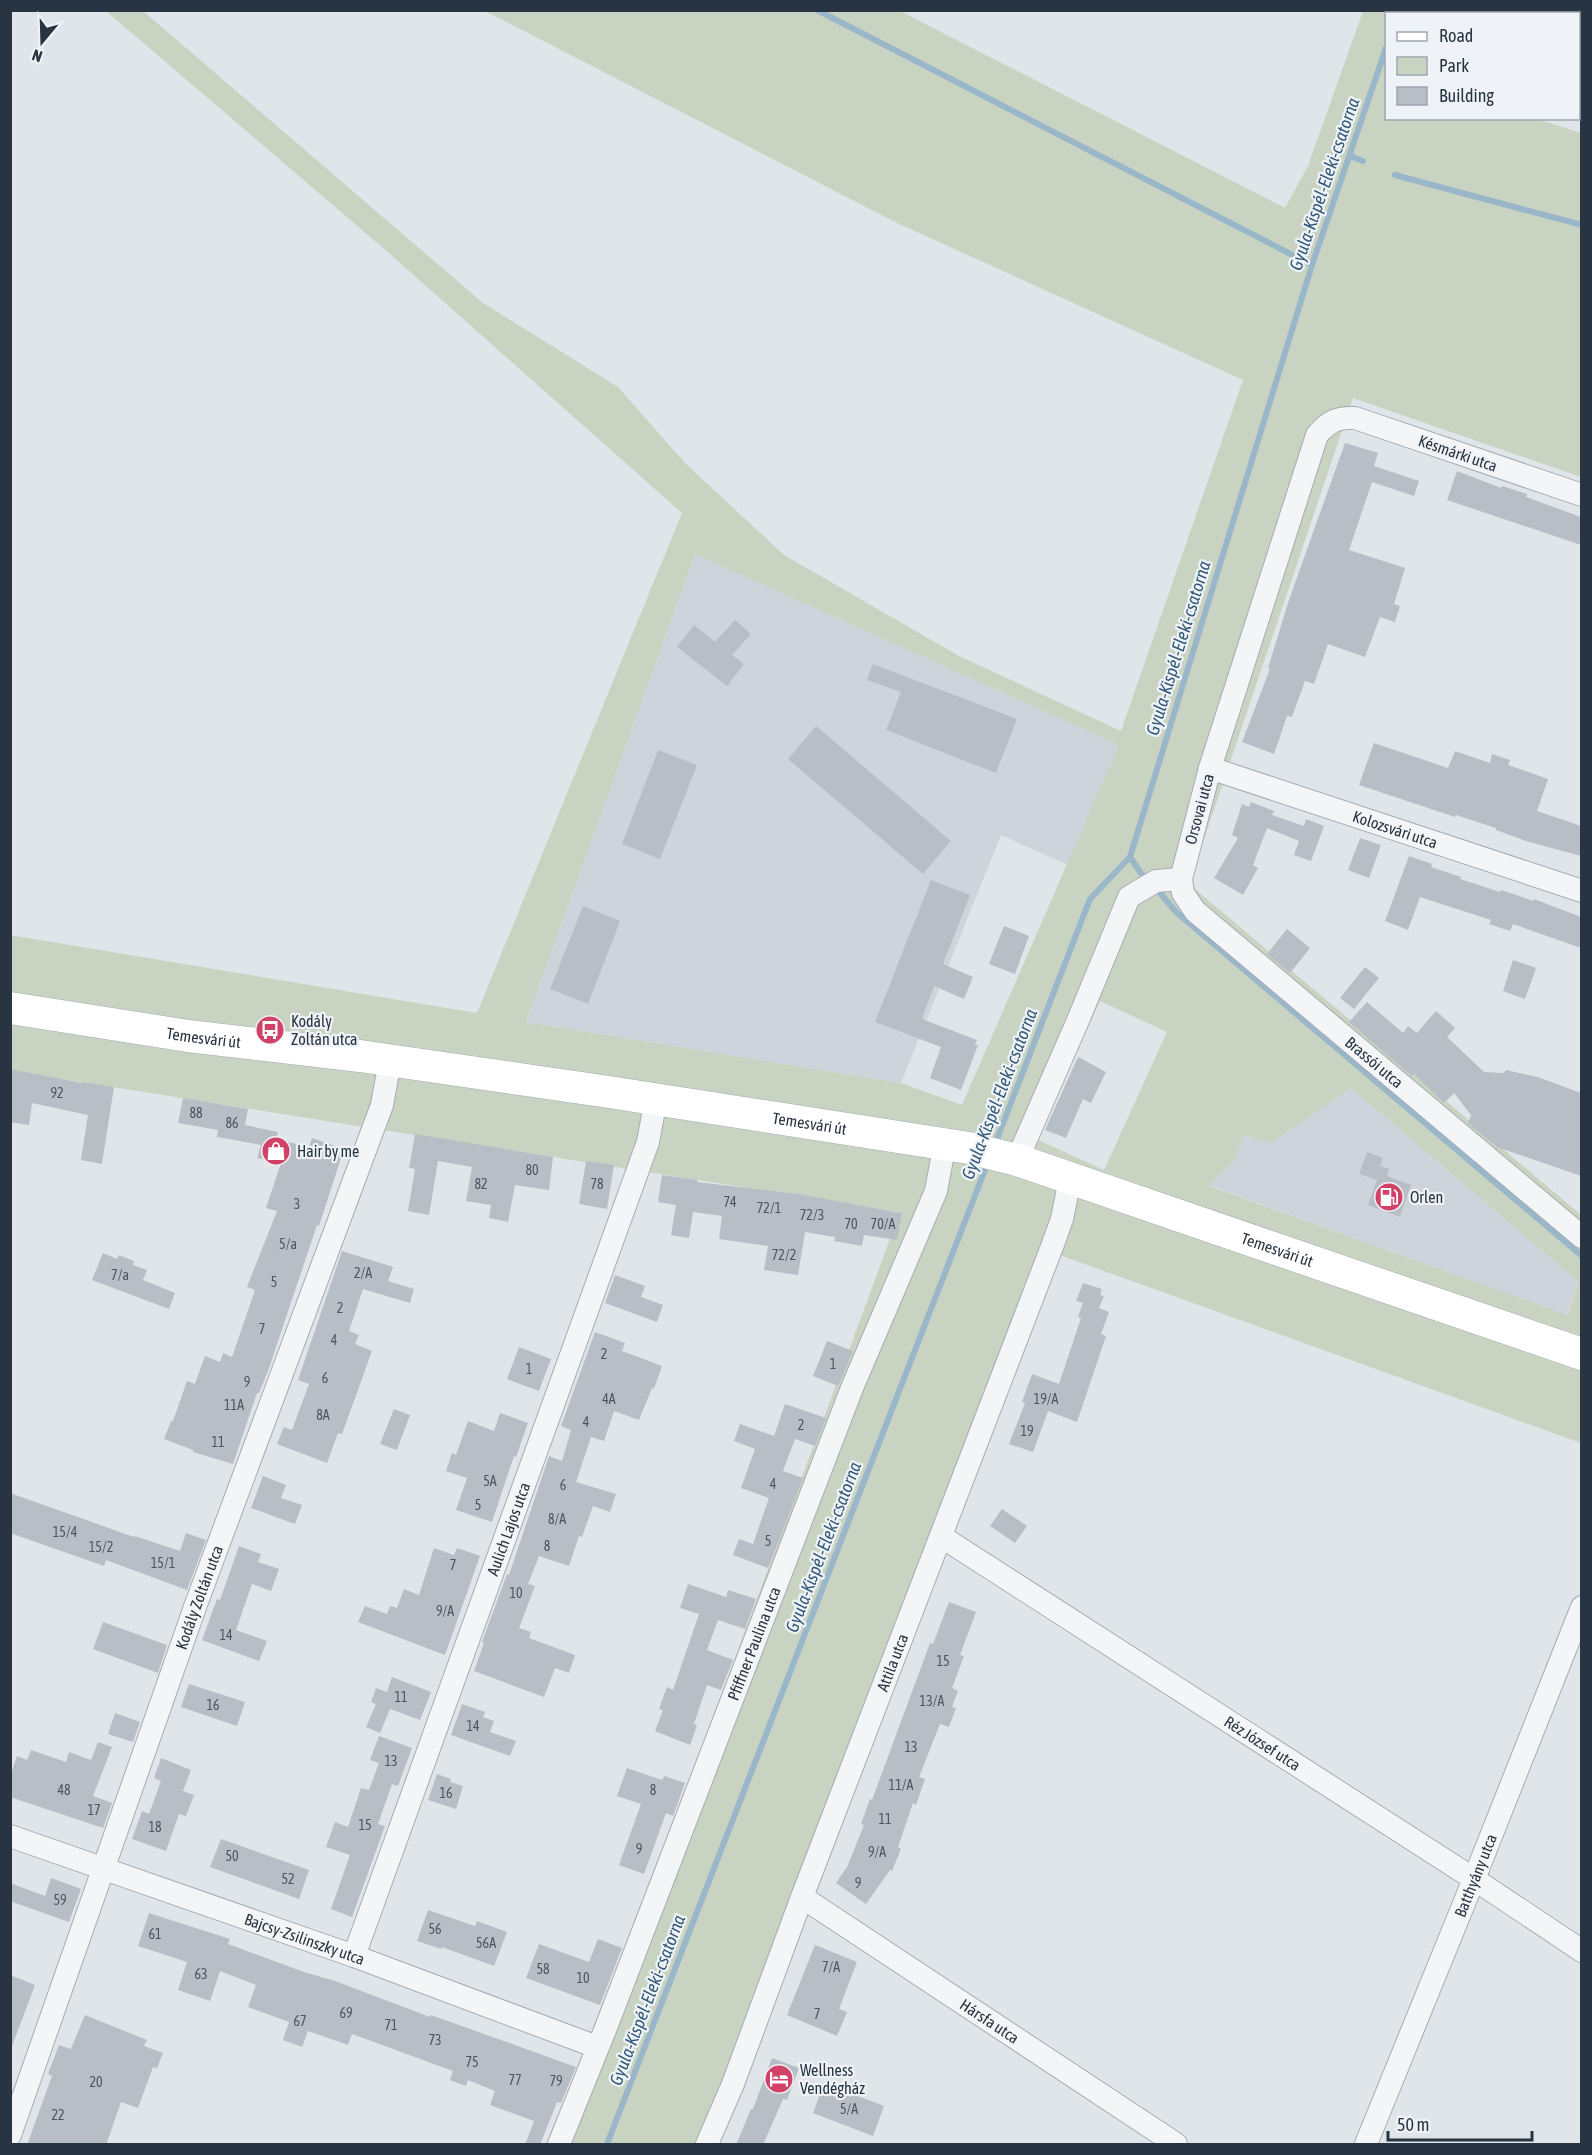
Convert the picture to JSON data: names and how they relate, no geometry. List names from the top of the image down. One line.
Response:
{"streets":{"street":["Késmárki utca","Orsovai utca","Kolozsvári utca","Temesvári út","Brassói utca","Aulich Lajos utca","Kodály Zoltán utca","Pfiffner Paulina utca","Attila utca","Réz József utca","Batthyány utca","Bajcsy-Zsilinszky utca","Hársfa utca"]},"crossings":[["Késmárki utca","Orsovai utca"],["Orsovai utca","Kolozsvári utca"],["Orsovai utca","Brassói utca"],["Temesvári út","Aulich Lajos utca"],["Temesvári út","Kodály Zoltán utca"],["Temesvári út","Pfiffner Paulina utca"],["Temesvári út","Attila utca"],["Aulich Lajos utca","Bajcsy-Zsilinszky utca"],["Kodály Zoltán utca","Bajcsy-Zsilinszky utca"],["Pfiffner Paulina utca","Bajcsy-Zsilinszky utca"],["Attila utca","Réz József utca"],["Attila utca","Hársfa utca"],["Réz József utca","Batthyány utca"]],"water":["Gyula-Kispél-Eleki-csatorna"],"places":{"bus stop":["Kodály Zoltán utca"],"shop":["Hair by me"],"fuel station":["Orlen"],"hotel":["Wellness Vendégház"]},"house_numbers":["92","88","86","80","82","78","74","3","72/1","72/3","70","70/A","5/a","72/2","2/A","7/a","5","2","7","4","2","1","1","6","9","4A","19/A","11A","8A","4","2","19","11","5A","4","6","5","8/A","15/4","5","8","15/2","15/1","7","10","9/A","14","15","11","13/A","16","14","13","13","11/A","48","8","16","17","11","15","18","9","9/A","50","52","9","59","56","61","56A","7/A","58","63","10","69","7","67","71","73","75","77","79","20","5/A","22"],"legend":["Road","Park","Building"],"scale_bar":"50 m","north":"bottom"}
